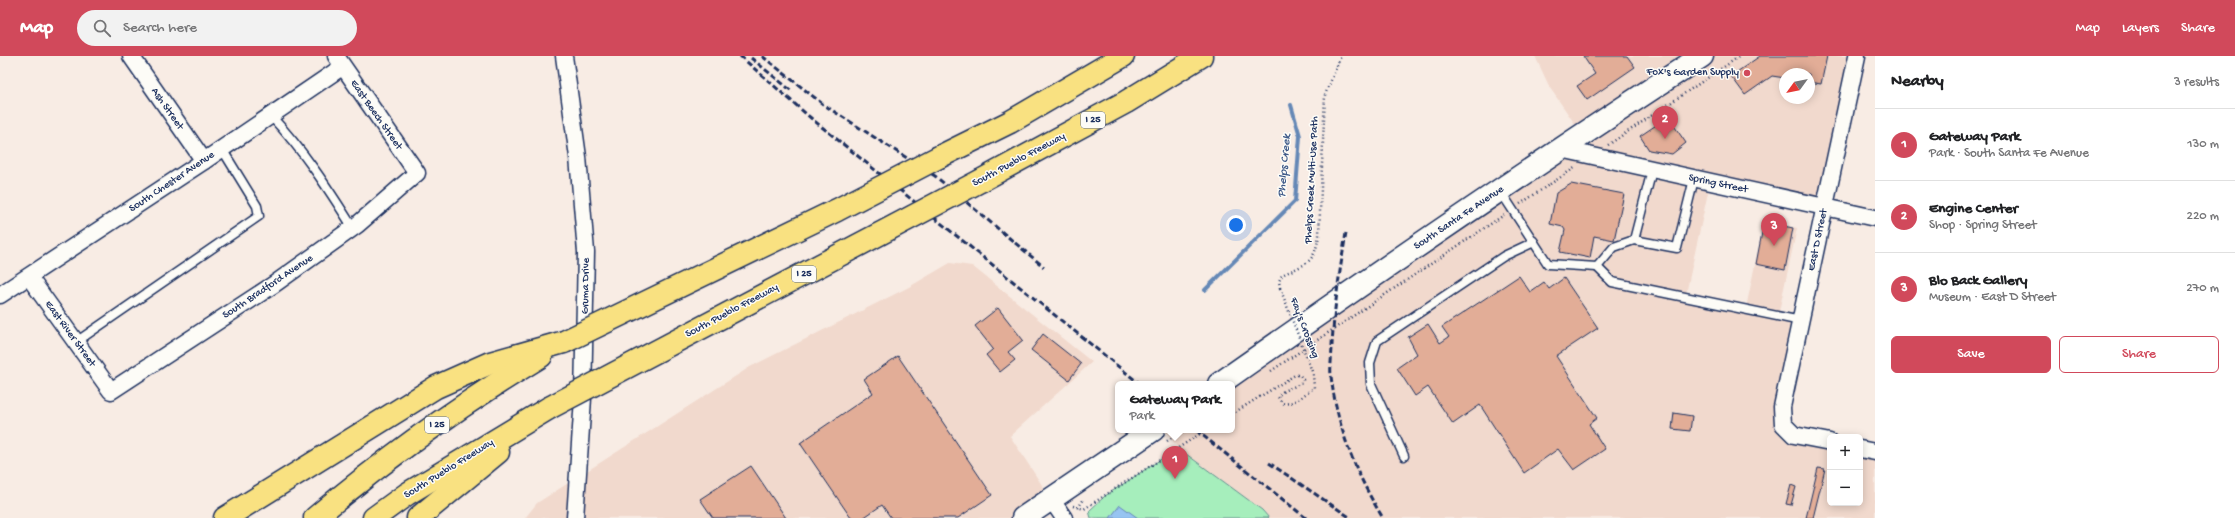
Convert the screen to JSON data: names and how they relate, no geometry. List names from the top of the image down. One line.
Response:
{"streets":{"highway":["I 25","South Pueblo Freeway"],"main road":["South Santa Fe Avenue"],"street":["Ash Street","East Beech Street","South Chester Avenue","Spring Street","East D Street","Gruma Drive","South Bradford Avenue","East River Street"],"path":["Phelps Creek Multi-Use Path","Fay's Crossing"]},"crossings":[["Ash Street","South Chester Avenue"],["East Beech Street","South Chester Avenue"],["East Beech Street","South Bradford Avenue"],["Phelps Creek Multi-Use Path","Fay's Crossing"],["South Chester Avenue","East River Street"],["Spring Street","South Santa Fe Avenue"],["Spring Street","East D Street"],["South Bradford Avenue","East River Street"]],"water":["Phelps Creek"],"places":["Fox's Garden Supply"],"north":"bottom left","page":{"header":"Map","search":"Search here","nav":["Map","Layers","Share"],"heading":["Nearby","3 results"],"pins":["2","3","1"],"list":[{"mark":"1","name":"Gateway Park","note":"Park · South Santa Fe Avenue","value":"130 m"},{"mark":"2","name":"Engine Center","note":"Shop · Spring Street","value":"220 m"},{"mark":"3","name":"Blo Back Gallery","note":"Museum · East D Street","value":"270 m"}],"buttons":["Save","Share"],"popup":["Gateway Park","Park"],"map_buttons":["+","−"]}}
